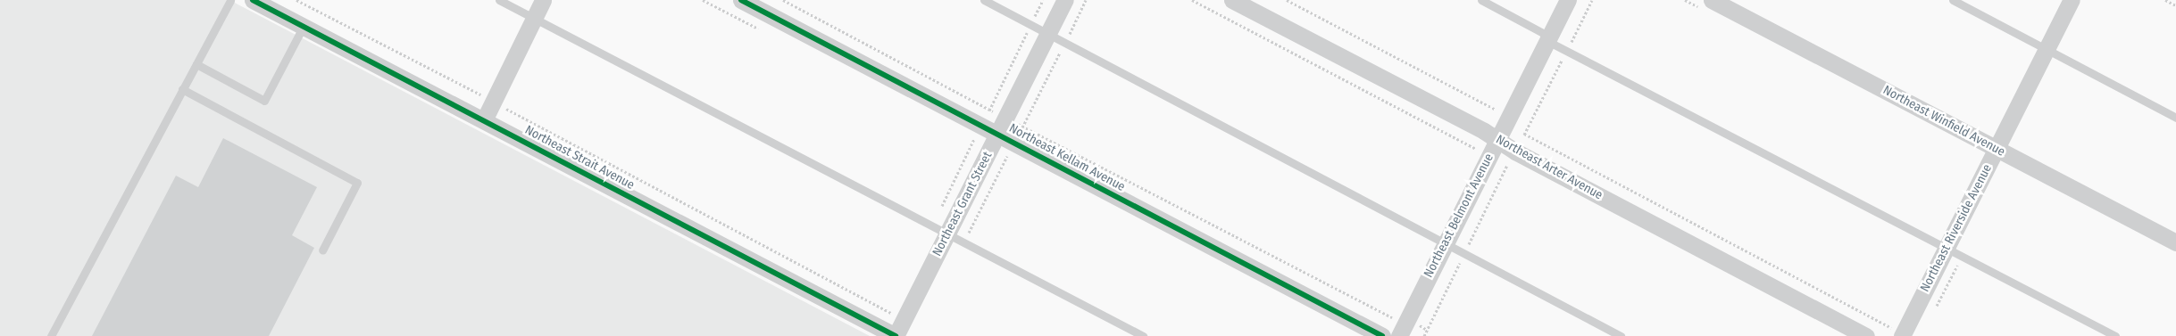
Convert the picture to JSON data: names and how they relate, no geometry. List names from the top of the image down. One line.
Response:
{"streets":{"street":["Northeast Winfield Avenue","Northeast Strait Avenue","Northeast Kellam Avenue","Northeast Arter Avenue","Northeast Grant Street","Northeast Belmont Avenue","Northeast Riverside Avenue"]},"crossings":[["Northeast Winfield Avenue","Northeast Riverside Avenue"],["Northeast Strait Avenue","Northeast Grant Street"],["Northeast Kellam Avenue","Northeast Grant Street"],["Northeast Arter Avenue","Northeast Belmont Avenue"]]}
